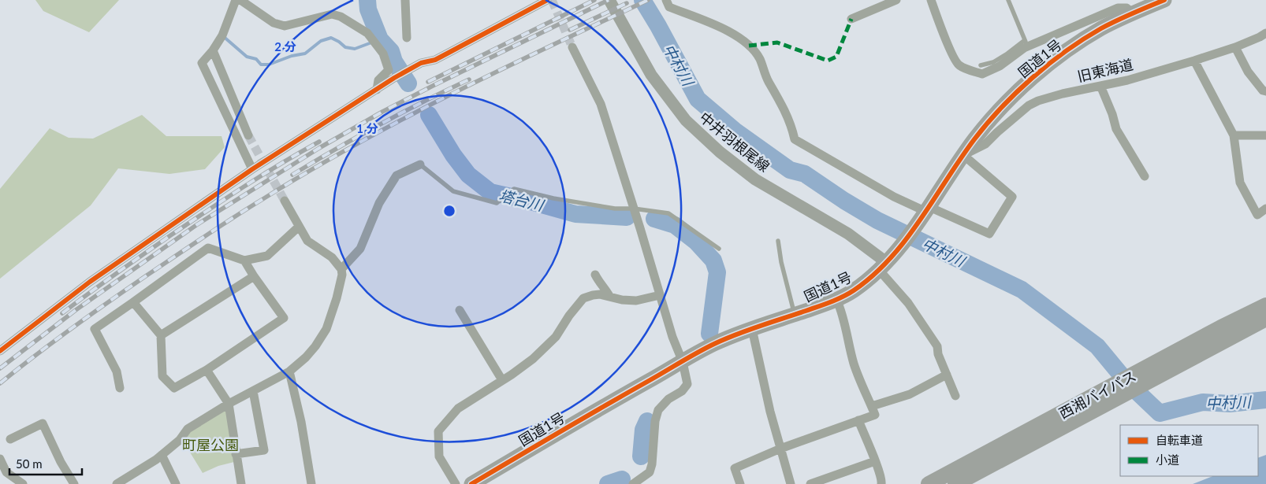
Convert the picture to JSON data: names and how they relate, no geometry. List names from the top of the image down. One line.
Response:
{"streets":{"highway":["国道1号","西湘バイパス"],"main road":["中井羽根尾線"],"street":["旧東海道"]},"crossings":[["国道1号","旧東海道"],["国道1号","中井羽根尾線"]],"water":["中村川","塔台川"],"parks":["町屋公園"],"legend":["自転車道","小道"],"scale_bar":"50 m","rings":["2 分","1 分"]}
